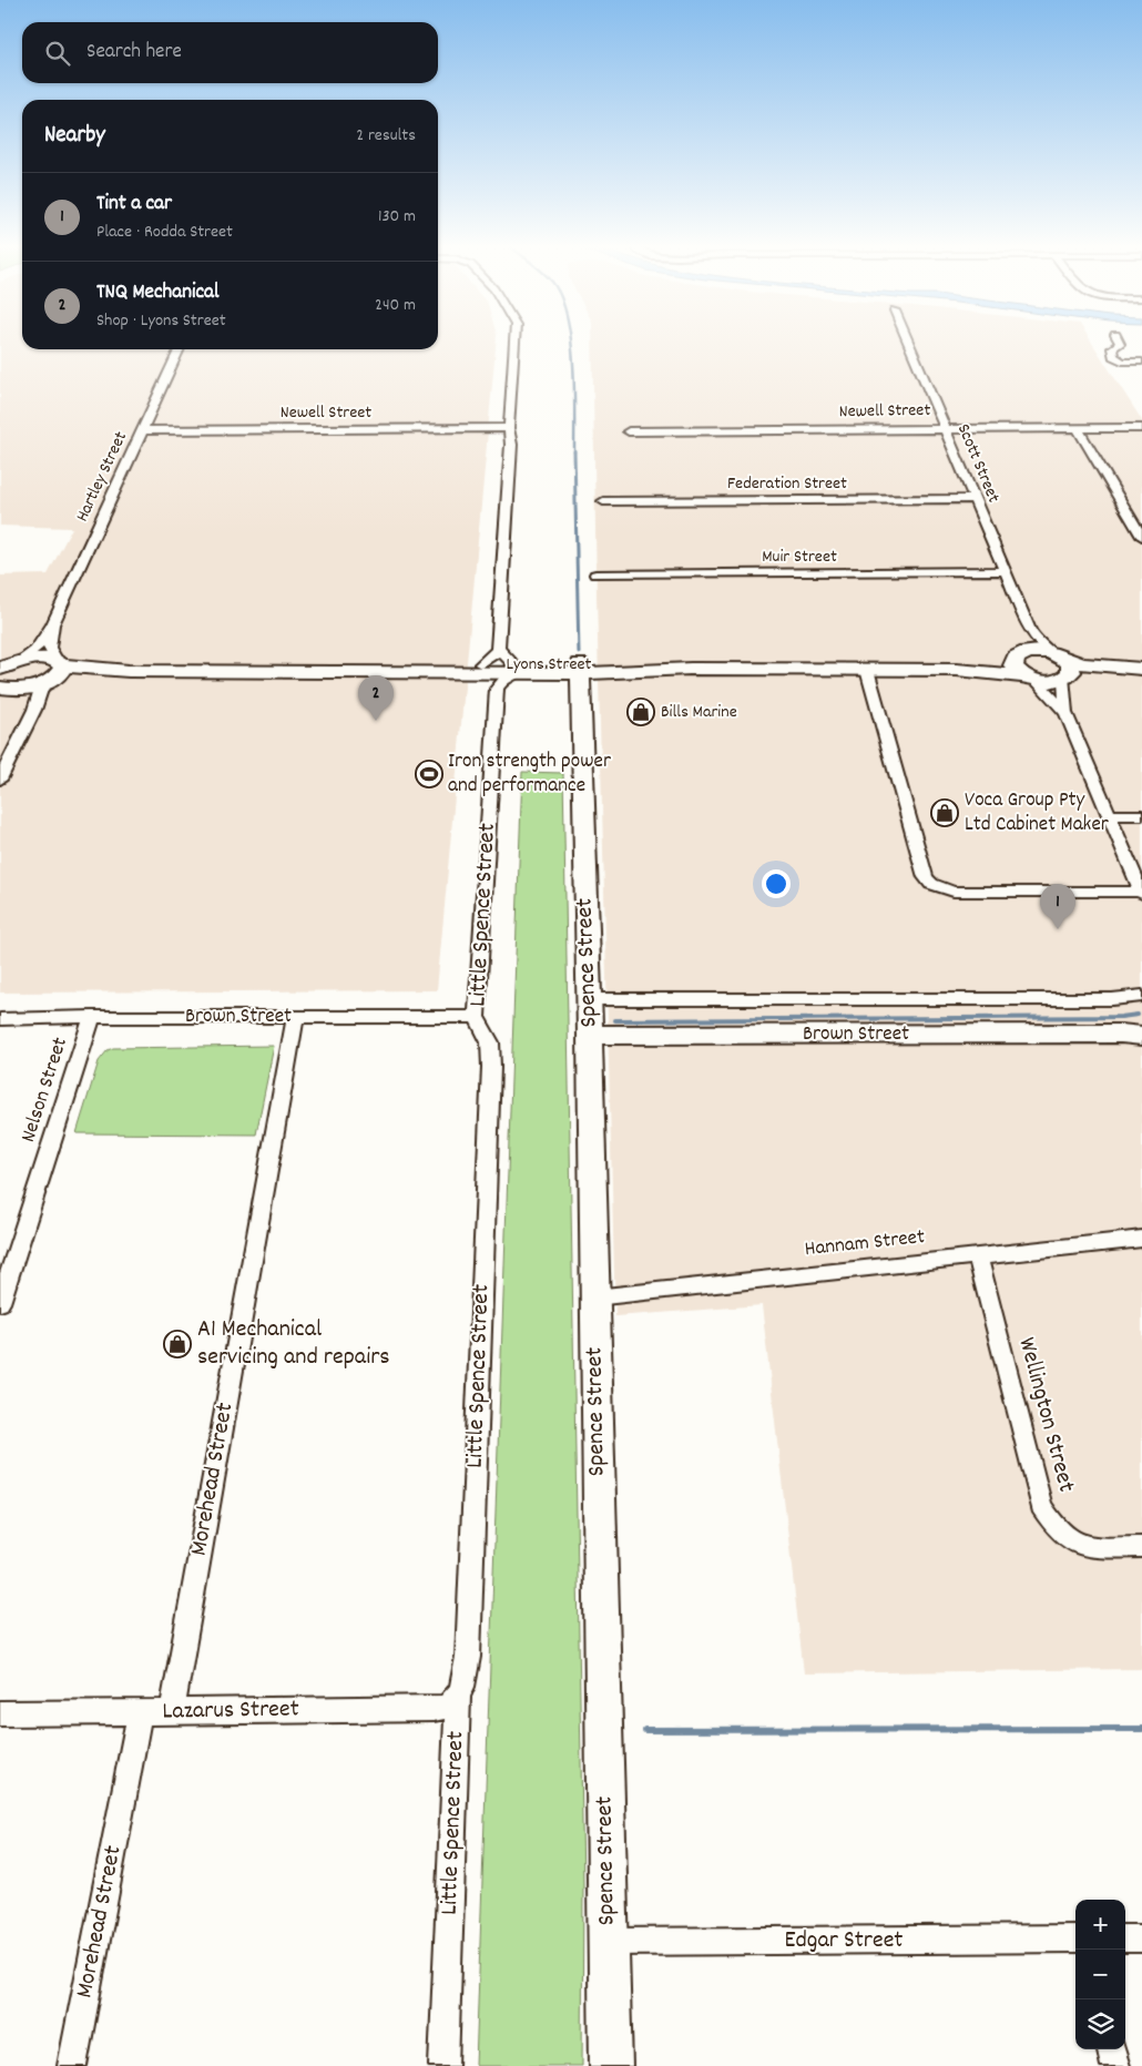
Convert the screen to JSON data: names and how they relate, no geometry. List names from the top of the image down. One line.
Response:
{"streets":{"street":["Newell Street","Scott Street","Hartley Street","Federation Street","Muir Street","Lyons Street","Little Spence Street","Spence Street","Brown Street","Nelson Street","Hannam Street","Wellington Street","Morehead Street","Lazarus Street","Edgar Street"]},"crossings":[["Newell Street","Scott Street"],["Newell Street","Hartley Street"],["Scott Street","Federation Street"],["Scott Street","Muir Street"],["Scott Street","Lyons Street"],["Hartley Street","Lyons Street"],["Lyons Street","Spence Street"],["Little Spence Street","Brown Street"],["Little Spence Street","Lazarus Street"],["Spence Street","Brown Street"],["Spence Street","Hannam Street"],["Spence Street","Edgar Street"],["Brown Street","Nelson Street"],["Brown Street","Morehead Street"],["Hannam Street","Wellington Street"],["Morehead Street","Lazarus Street"]],"places":{"shop":["Bills Marine","Voca Group Pty Ltd Cabinet Maker","A1 Mechanical servicing and repairs"],"sports":["Iron strength power and performance"]},"page":{"search":"Search here","heading":["Nearby","2 results"],"list":[{"mark":"1","name":"Tint a car","note":"Place · Rodda Street","value":"130 m"},{"mark":"2","name":"TNQ Mechanical","note":"Shop · Lyons Street","value":"240 m"}],"pins":["2","1"],"map_buttons":["+","−"]}}
